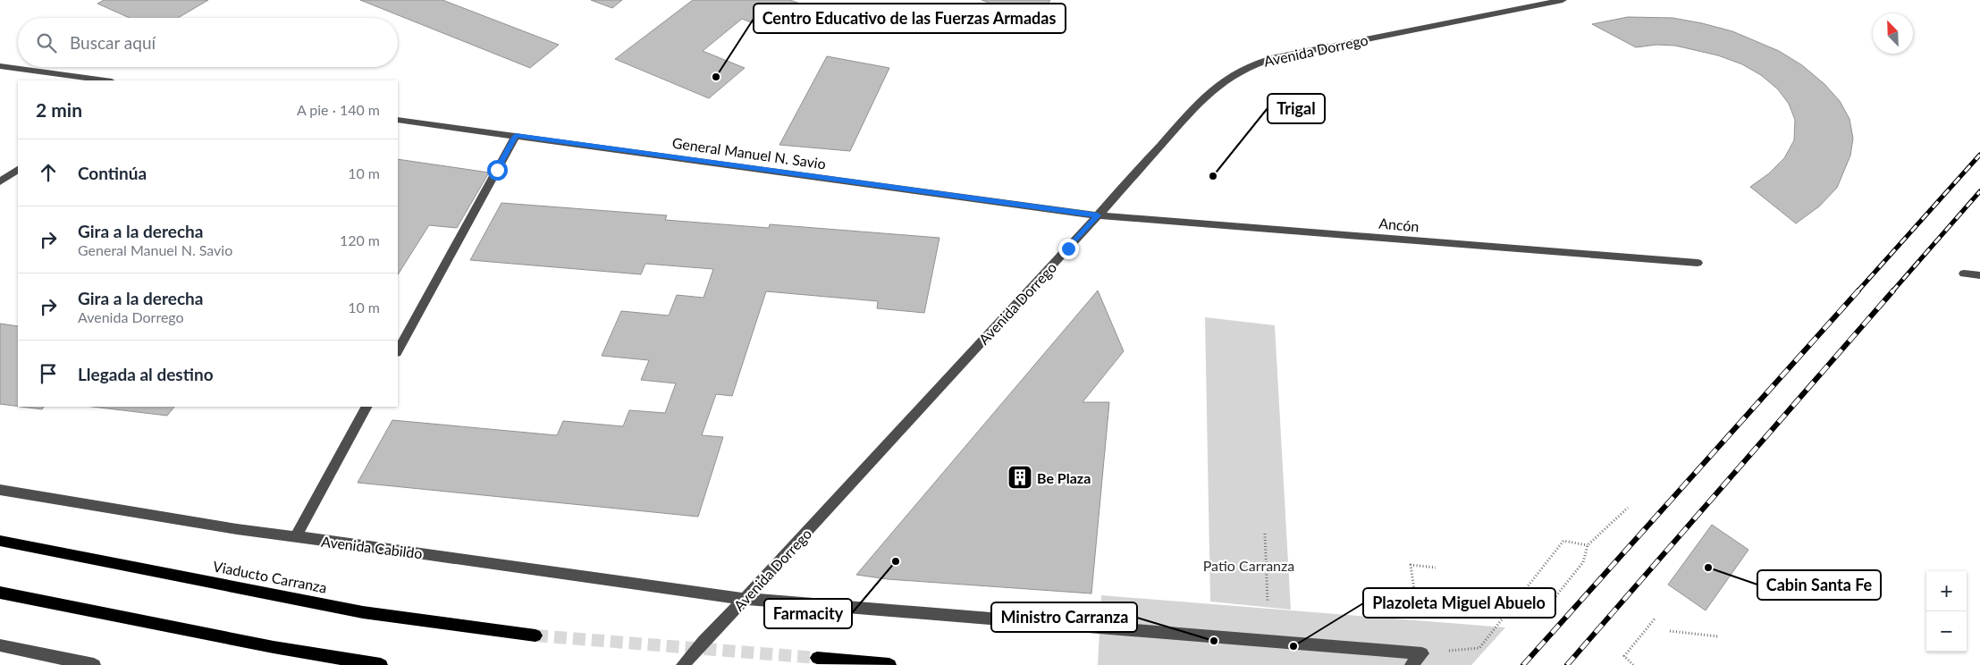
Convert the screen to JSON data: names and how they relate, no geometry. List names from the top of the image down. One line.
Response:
{"streets":{"main road":["Viaducto Carranza"],"street":["Avenida Dorrego","General Manuel N. Savio","Ancón","Avenida Cabildo"]},"crossings":[["Avenida Dorrego","General Manuel N. Savio"],["Avenida Dorrego","Ancón"],["Avenida Dorrego","Avenida Cabildo"],["General Manuel N. Savio","Ancón"]],"parks":["Patio Carranza"],"places":{"other":["Centro Educativo de las Fuerzas Armadas","Trigal","Farmacity","Cabin Santa Fe","Ministro Carranza","Plazoleta Miguel Abuelo"],"building":["Be Plaza"]},"north":"top left","page":{"search":"Buscar aquí","heading":["2 min","A pie · 140 m"],"list":[["Continúa","10 m"],["Gira a la derecha","General Manuel N. Savio","120 m"],["Gira a la derecha","Avenida Dorrego","10 m"],"Llegada al destino"],"map_buttons":["+","−"]}}
